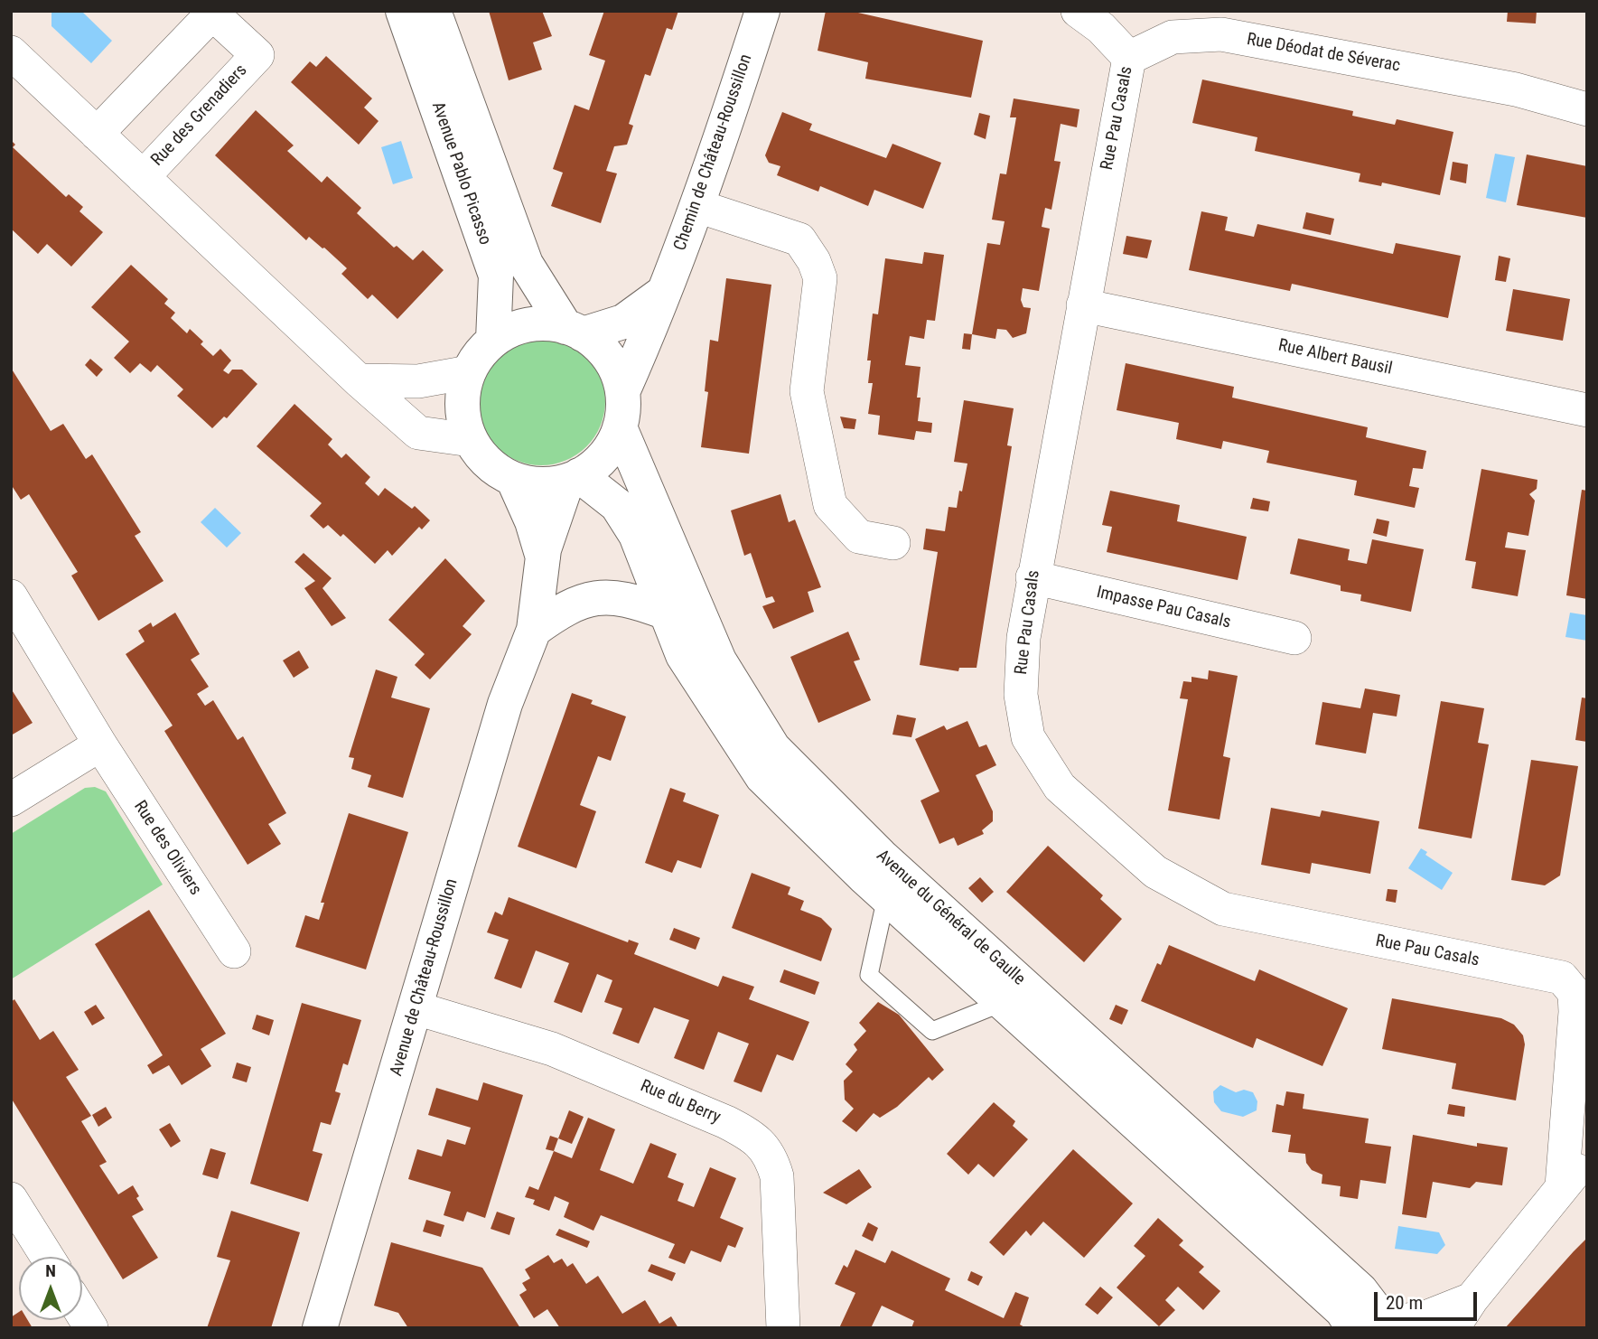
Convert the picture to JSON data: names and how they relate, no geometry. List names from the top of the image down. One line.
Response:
{"streets":{"main road":["Chemin de Château-Roussillon","Avenue Pablo Picasso","Avenue du Général de Gaulle","Avenue de Château-Roussillon"],"street":["Rue Déodat de Séverac","Rue des Grenadiers","Rue Pau Casals","Rue Albert Bausil","Impasse Pau Casals","Rue des Oliviers","Rue du Berry"]},"crossings":[["Rue Déodat de Séverac","Rue Pau Casals"],["Rue des Grenadiers","Chemin de Château-Roussillon"],["Rue des Grenadiers","Avenue Pablo Picasso"],["Rue des Grenadiers","Avenue du Général de Gaulle"],["Rue des Grenadiers","Avenue de Château-Roussillon"],["Rue Pau Casals","Rue Albert Bausil"],["Rue Pau Casals","Impasse Pau Casals"],["Chemin de Château-Roussillon","Avenue Pablo Picasso"],["Chemin de Château-Roussillon","Avenue du Général de Gaulle"],["Chemin de Château-Roussillon","Avenue de Château-Roussillon"],["Avenue Pablo Picasso","Avenue du Général de Gaulle"],["Avenue Pablo Picasso","Avenue de Château-Roussillon"],["Avenue du Général de Gaulle","Avenue de Château-Roussillon"],["Avenue de Château-Roussillon","Rue du Berry"]],"scale_bar":"20 m","north":"top"}
